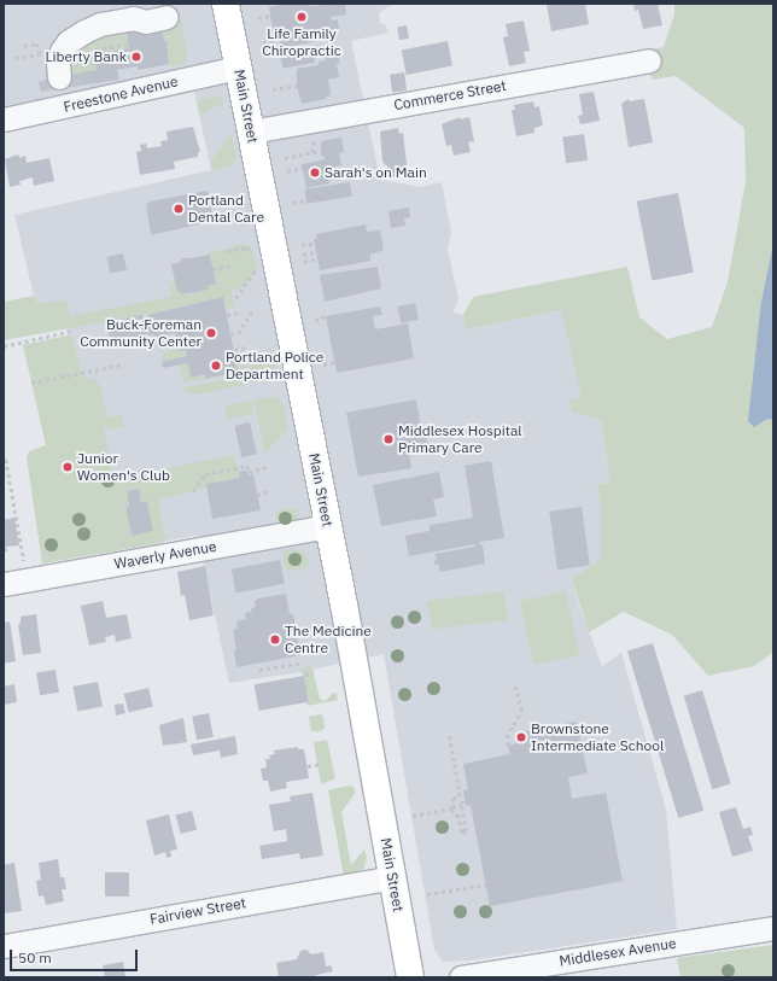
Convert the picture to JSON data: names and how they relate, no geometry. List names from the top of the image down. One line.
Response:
{"streets":{"main road":["Main Street"],"street":["Freestone Avenue","Commerce Street","Waverly Avenue","Fairview Street","Middlesex Avenue"]},"crossings":[["Freestone Avenue","Main Street"],["Commerce Street","Main Street"],["Main Street","Waverly Avenue"],["Main Street","Fairview Street"]],"places":["Life Family Chiropractic","Liberty Bank","Sarah's on Main","Portland Dental Care","Buck-Foreman Community Center","Portland Police Department","Middlesex Hospital Primary Care","Junior Women's Club","The Medicine Centre","Brownstone Intermediate School"],"scale_bar":"50 m"}
